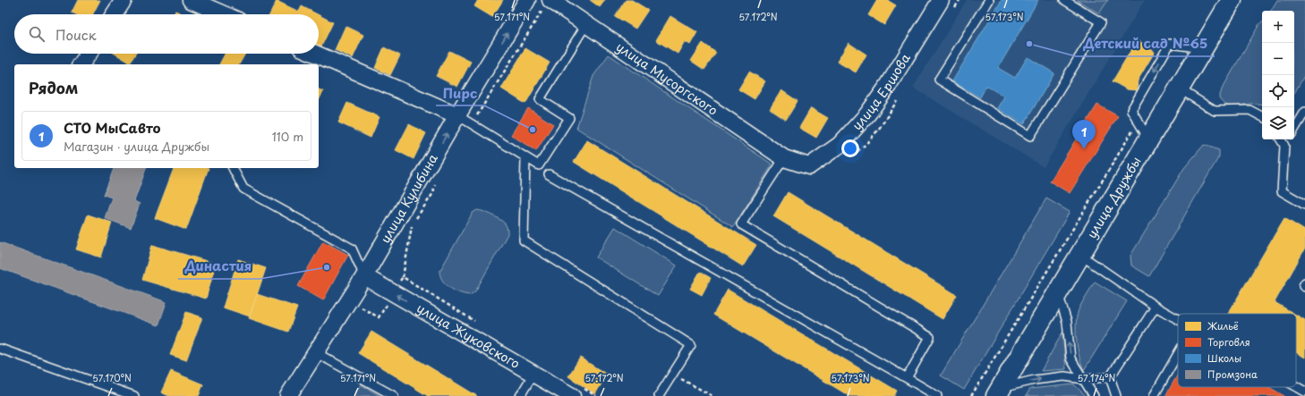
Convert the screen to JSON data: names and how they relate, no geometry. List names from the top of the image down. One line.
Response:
{"streets":{"main road":["улица Дружбы"],"street":["улица Мусоргского","улица Ершова","улица Кулибина","улица Жуковского"]},"crossings":[["улица Мусоргского","улица Ершова"],["улица Кулибина","улица Жуковского"]],"one_way":["улица Кулибина","улица Жуковского"],"places":["Детский сад №65","Пирс","Династия"],"legend":["Жильё","Торговля","Школы","Промзона"],"page":{"map_buttons":["+","−"],"search":"Поиск","heading":"Рядом","list":[{"mark":"1","name":"СТО МыСавто","note":"Магазин · улица Дружбы","value":"110 m"}],"pins":"1"},"coordinates":["57.171°N","57.172°N","57.173°N","57.170°N","57.174°N"]}
